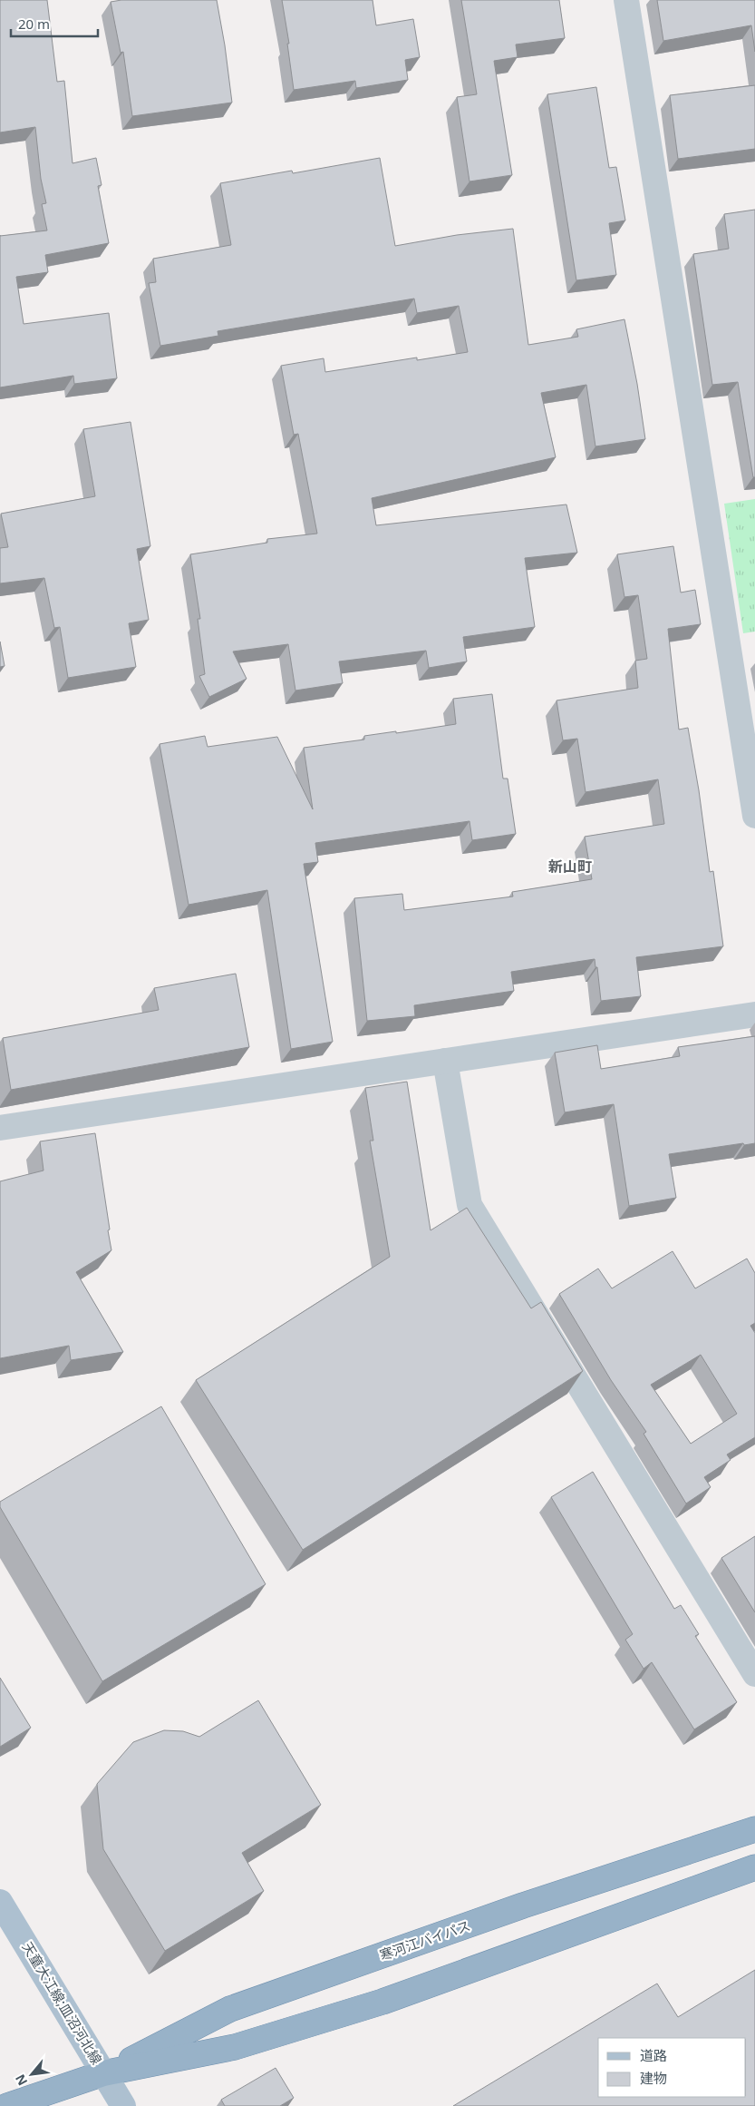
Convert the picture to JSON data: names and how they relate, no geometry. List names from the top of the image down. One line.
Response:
{"streets":{"highway":["寒河江バイパス"],"main road":["天童大江線;皿沼河北線"]},"crossings":[["寒河江バイパス","天童大江線;皿沼河北線"]],"districts":["新山町"],"legend":["道路","建物"],"scale_bar":"20 m","north":"bottom left"}
